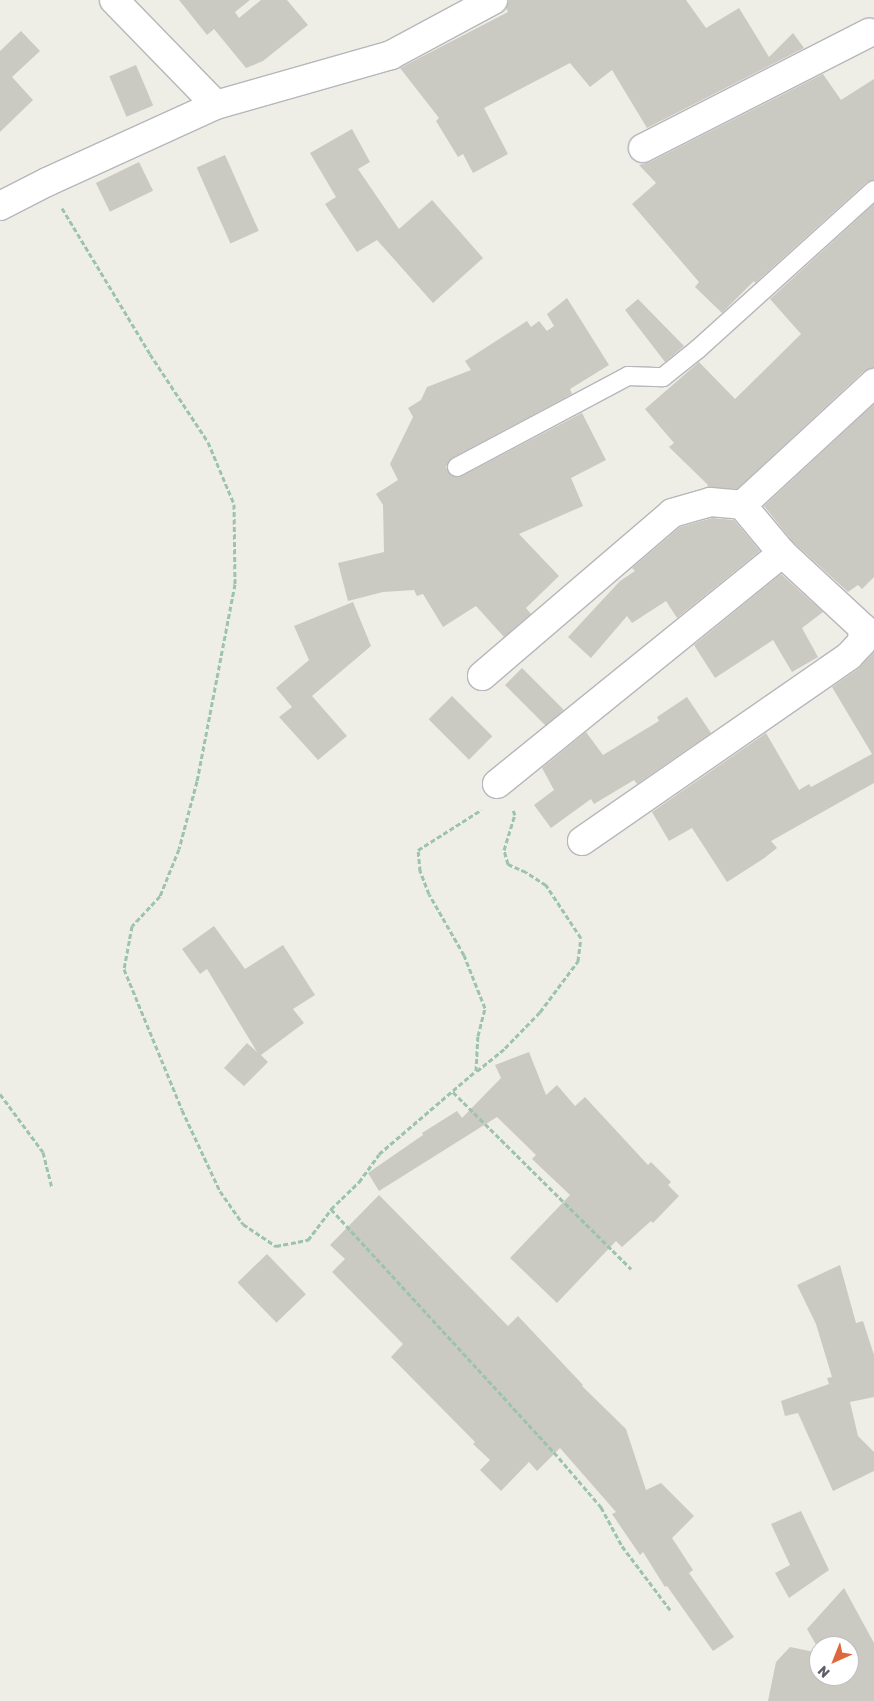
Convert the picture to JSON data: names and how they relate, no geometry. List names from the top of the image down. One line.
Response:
{"north":"bottom left"}
